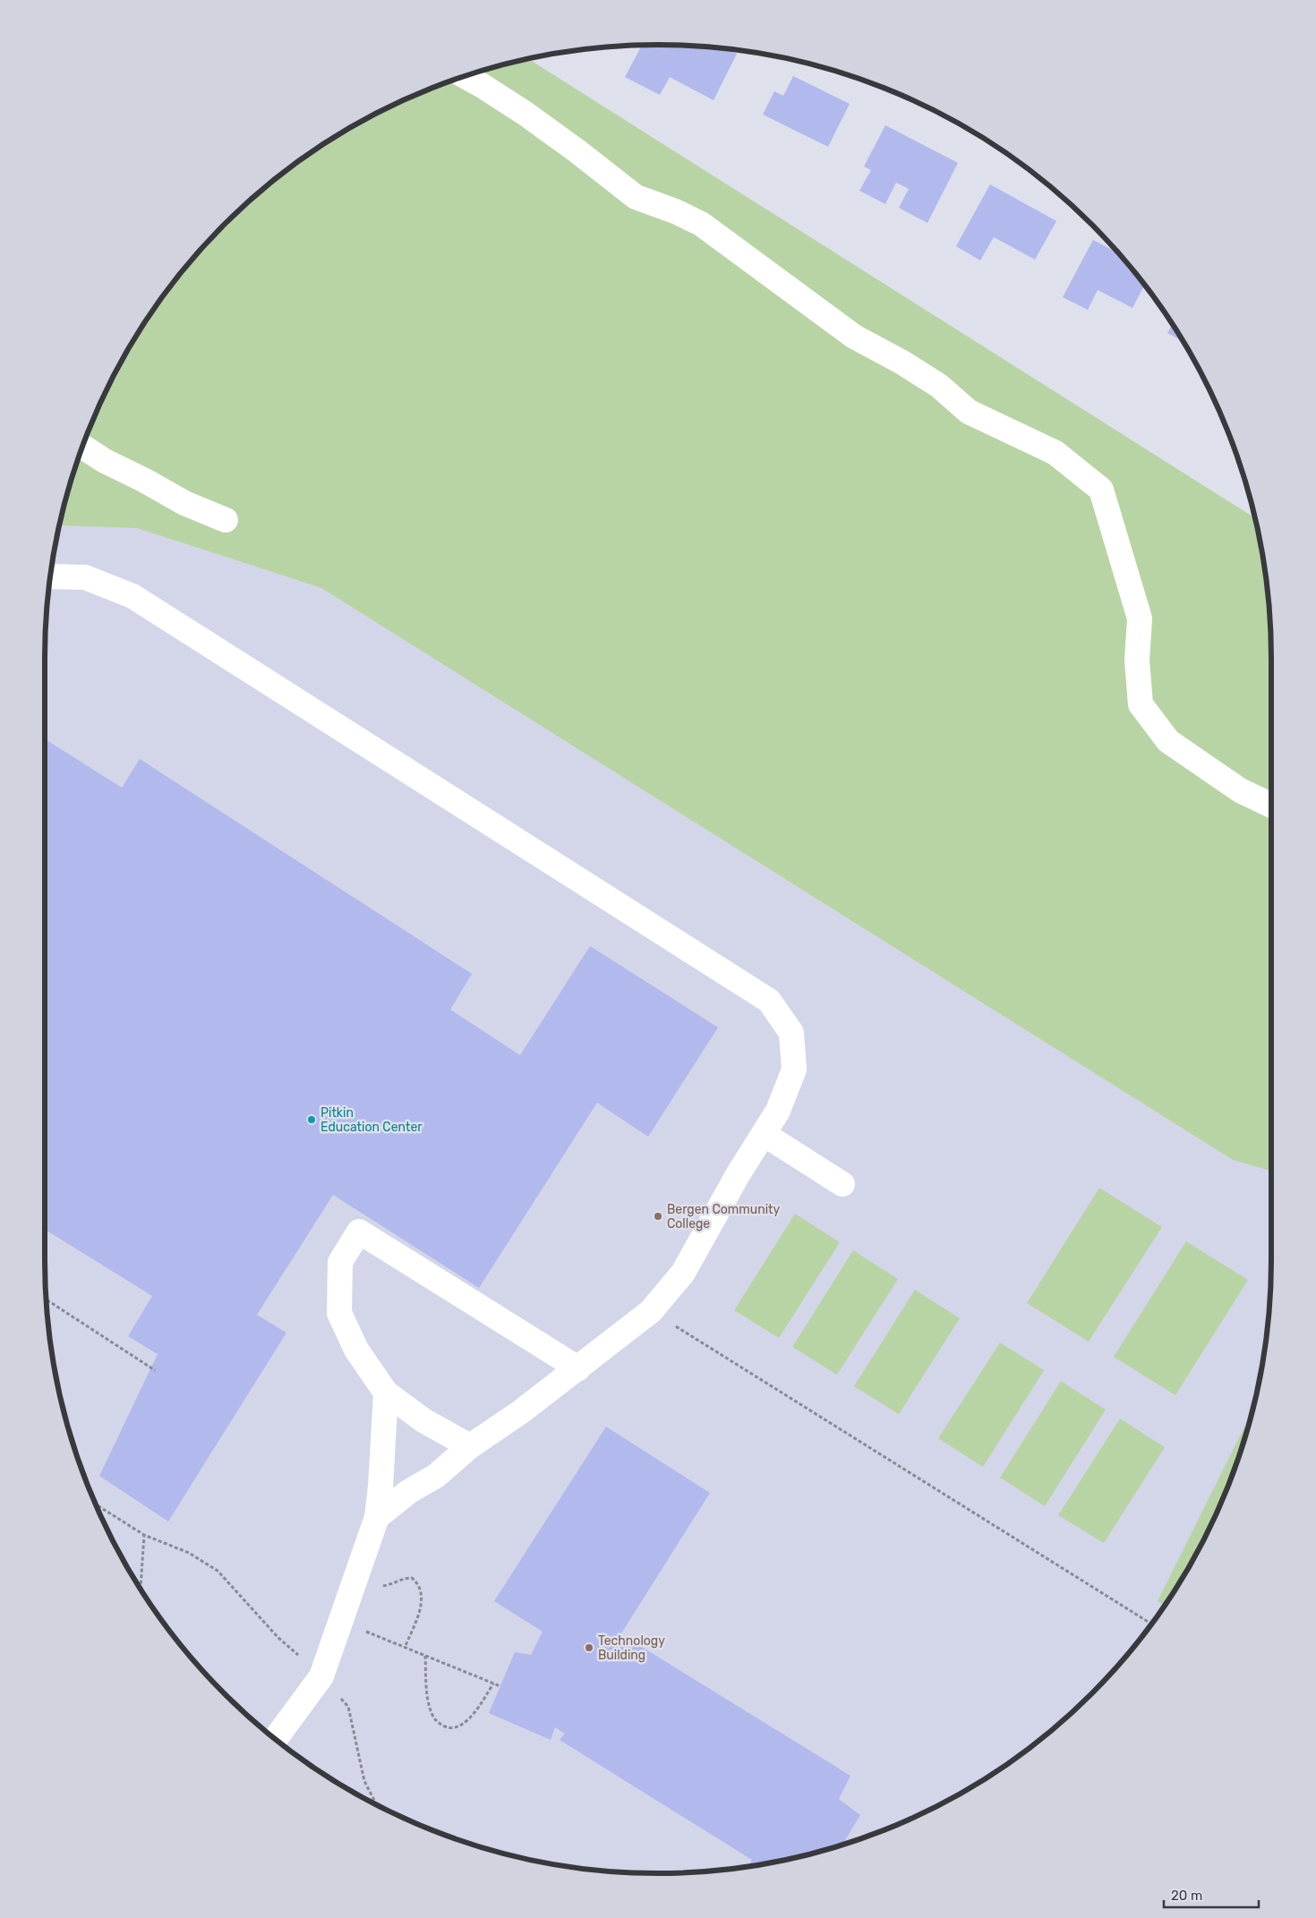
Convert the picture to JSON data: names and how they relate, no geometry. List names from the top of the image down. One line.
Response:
{"places":["Pitkin Education Center","Bergen Community College","Technology Building"],"scale_bar":"20 m"}
